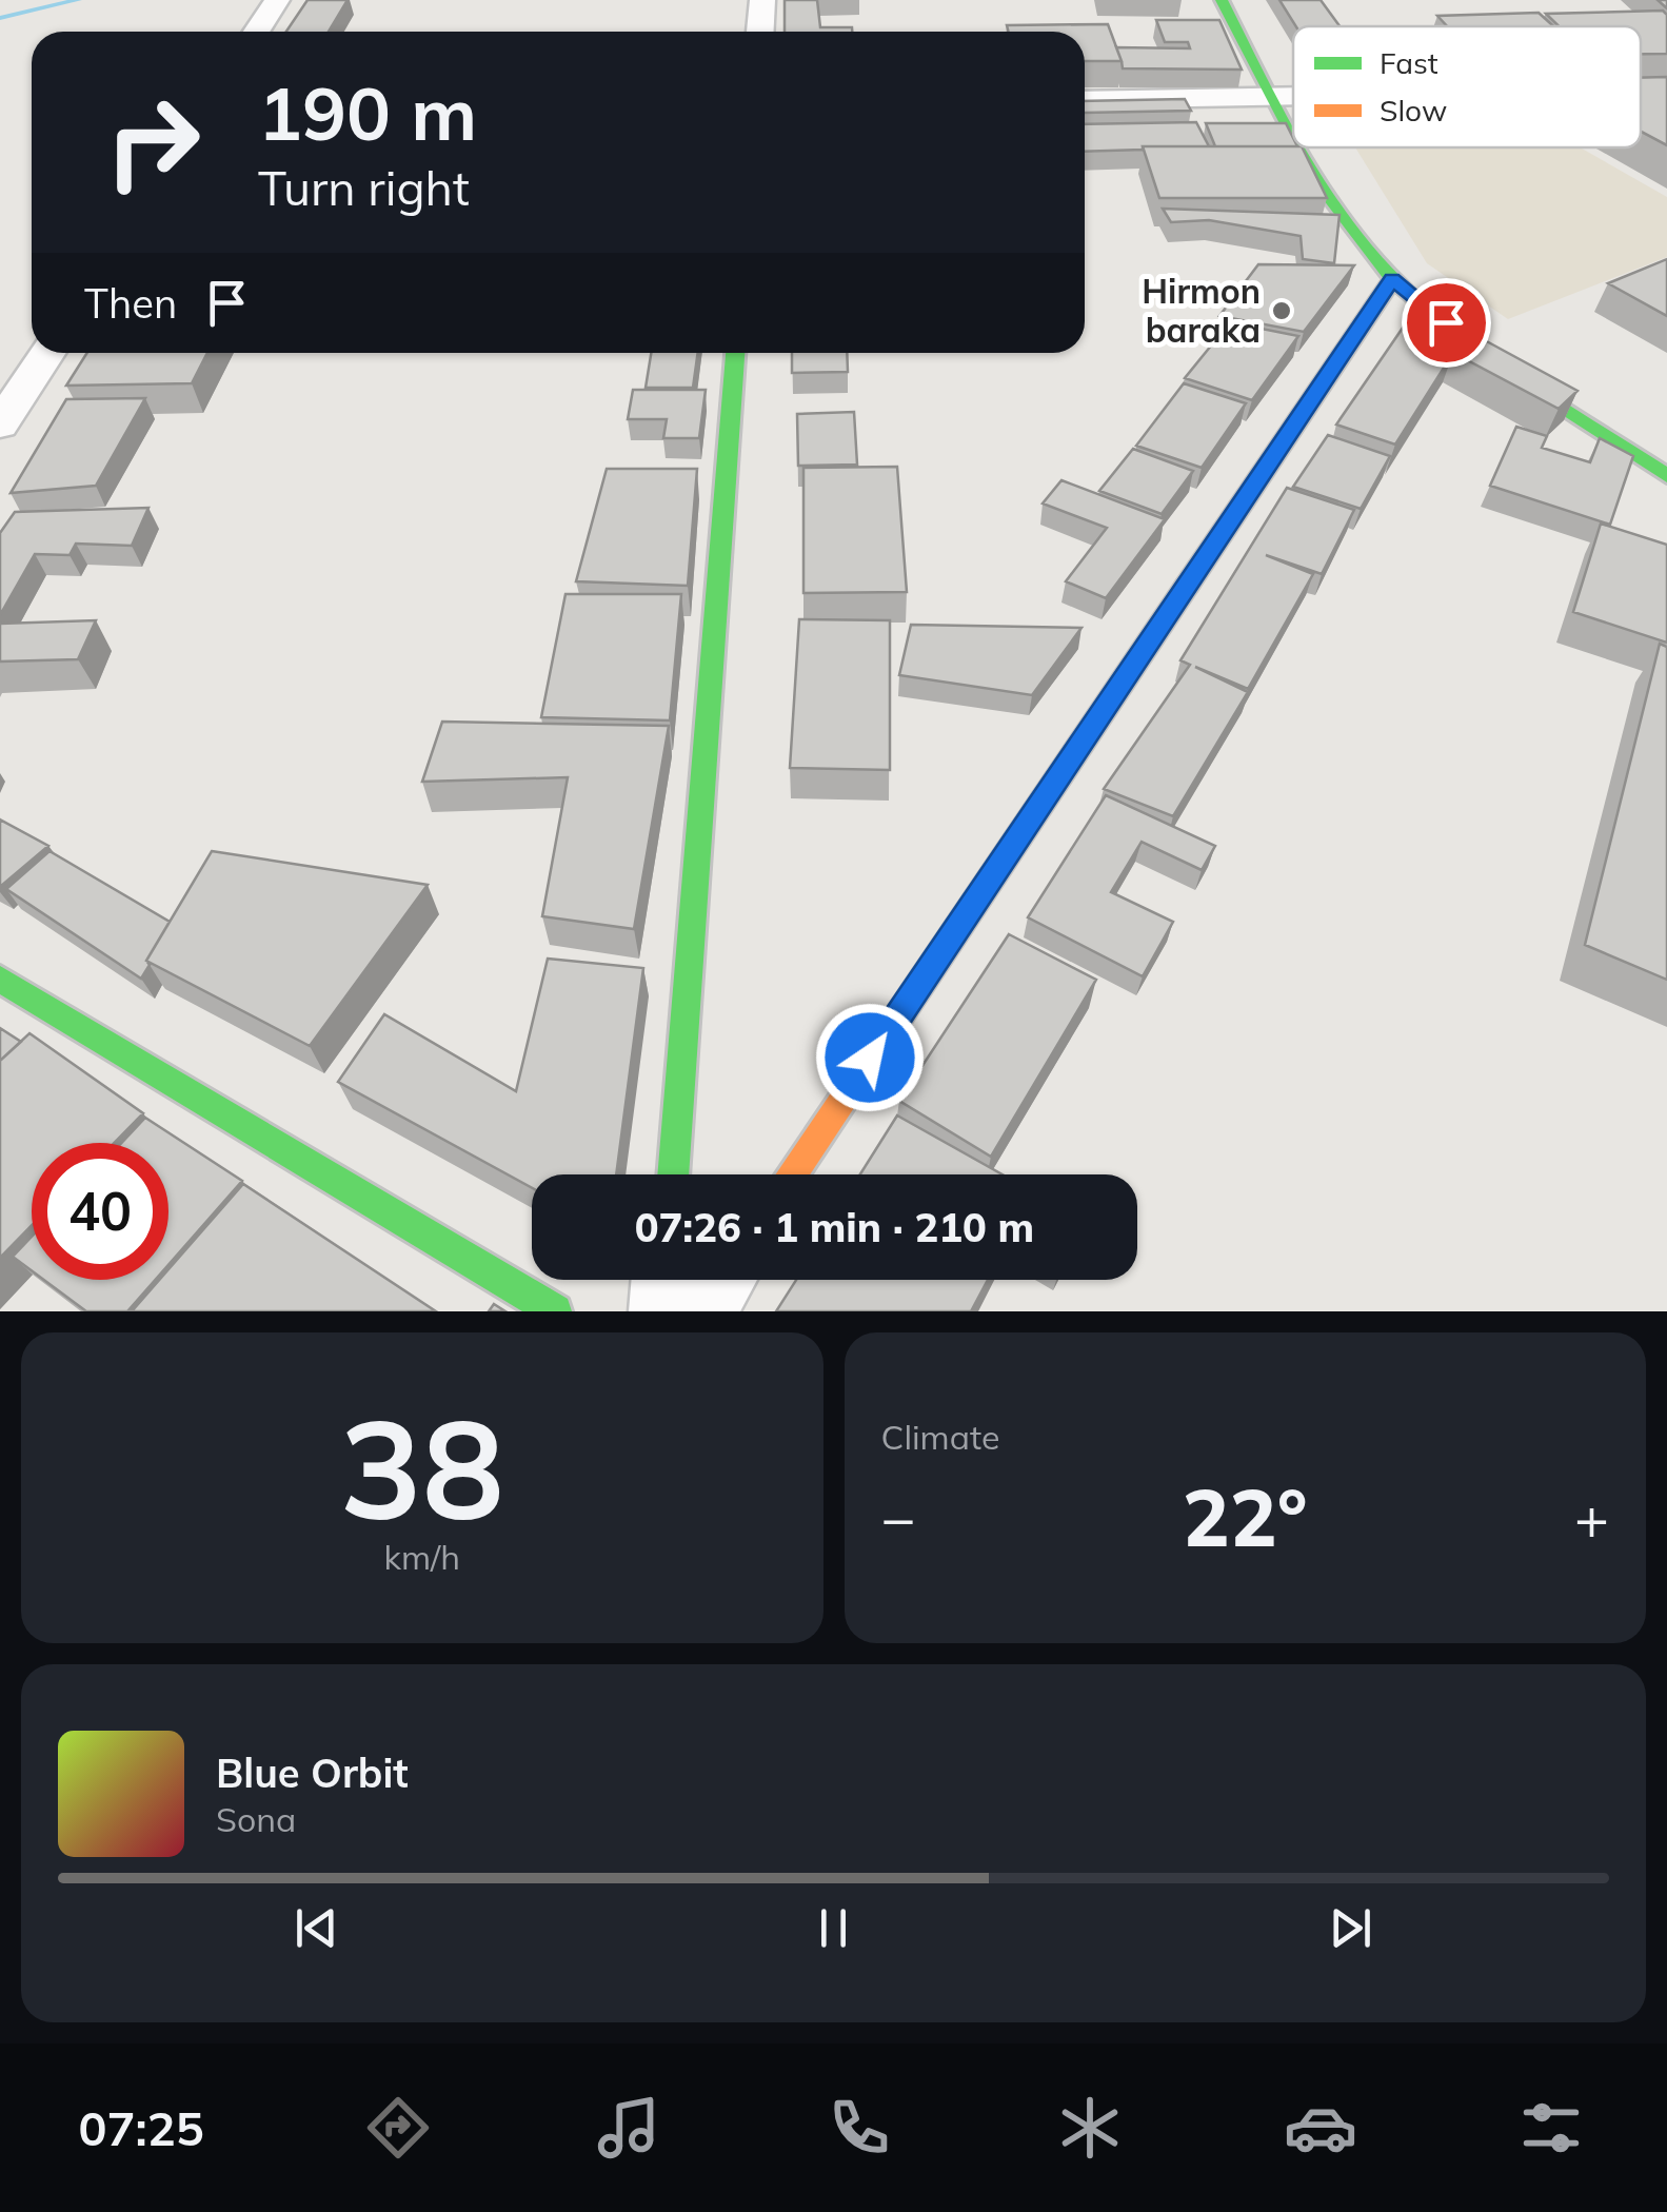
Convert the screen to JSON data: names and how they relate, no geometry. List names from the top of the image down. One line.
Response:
{"places":["Hirmon baraka"],"legend":["Fast","Slow"],"page":{"turn":["190 m","Turn right"],"then":"Then","limit":"40","trip":"07:26 · 1 min · 210 m","tile":[["38","km/h"],"Climate"],"heat":["−","22°","+"],"song":["Blue Orbit","Sona"],"tabs":"07:25"}}
